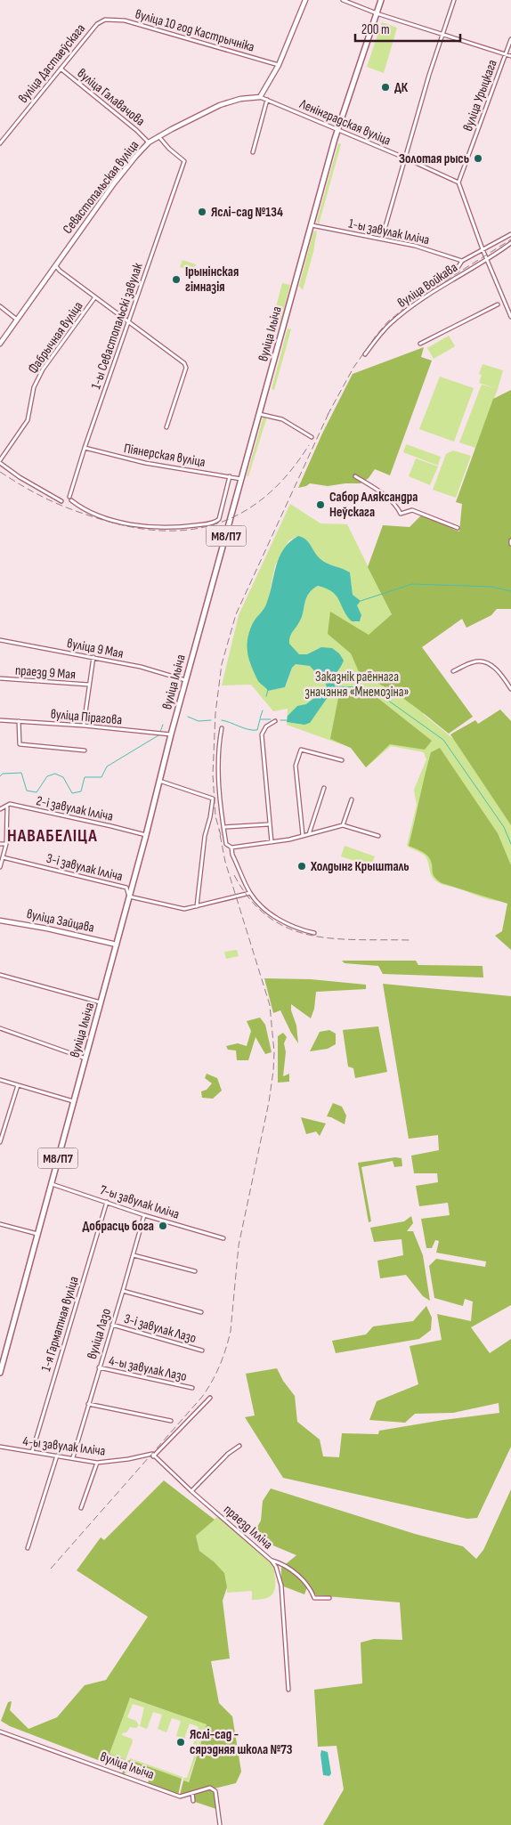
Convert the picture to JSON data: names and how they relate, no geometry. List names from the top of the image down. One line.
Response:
{"streets":{"main road":["вуліца Ільіча","М8/П7"],"street":["вуліца 10 год Кастрычніка","вуліца Дастаеўскага","вуліца Урыцкага","вуліца Галавачова","Ленінградская вуліца","Севастопальская вуліца","1-ы завулак Ілліча","вуліца Войкава","1-ы Севастопальскі завулак","Фабрычная вуліца","Піянерская вуліца","вуліца 9 Мая","праезд 9 Мая","вуліца Пірагова","2-і завулак Ілліча","3-і завулак Ілліча","вуліца Зайцава","7-ы завулак Ілліча","1-я Гарматная вуліца","3-і завулак Лазо","вуліца Лазо","4-ы завулак Лазо","4-ы завулак Ілліча","праезд Ілліча"]},"crossings":[["вуліца 10 год Кастрычніка","вуліца Дастаеўскага"],["вуліца Дастаеўскага","вуліца Галавачова"],["вуліца Урыцкага","Ленінградская вуліца"],["вуліца Галавачова","Севастопальская вуліца"],["вуліца Галавачова","1-ы Севастопальскі завулак"],["Ленінградская вуліца","Севастопальская вуліца"],["Ленінградская вуліца","вуліца Ільіча"],["1-ы завулак Ілліча","вуліца Войкава"],["1-ы завулак Ілліча","вуліца Ільіча"],["1-ы Севастопальскі завулак","Піянерская вуліца"],["вуліца Ільіча","Піянерская вуліца"],["вуліца Ільіча","вуліца 9 Мая"],["вуліца Ільіча","вуліца Пірагова"],["вуліца Ільіча","2-і завулак Ілліча"],["вуліца Ільіча","3-і завулак Ілліча"],["вуліца Ільіча","вуліца Зайцава"],["вуліца Ільіча","7-ы завулак Ілліча"],["вуліца 9 Мая","праезд 9 Мая"],["праезд 9 Мая","вуліца Пірагова"],["7-ы завулак Ілліча","1-я Гарматная вуліца"],["7-ы завулак Ілліча","вуліца Лазо"],["1-я Гарматная вуліца","4-ы завулак Ілліча"],["3-і завулак Лазо","вуліца Лазо"],["вуліца Лазо","4-ы завулак Лазо"],["вуліца Лазо","4-ы завулак Ілліча"],["4-ы завулак Ілліча","праезд Ілліча"]],"districts":["НАВАБЕЛІЦА"],"parks":["Заказнік раённага значэння «Мнемозіна»"],"places":["ДК","Золотая рысь","Яслі-сад №134","Ірынінская гімназія","Сабор Аляксандра Неўскага","Холдынг Крышталь","Добрасць бога","Яслі-сад - сярэдняя школа №73"],"scale_bar":"200 m"}
